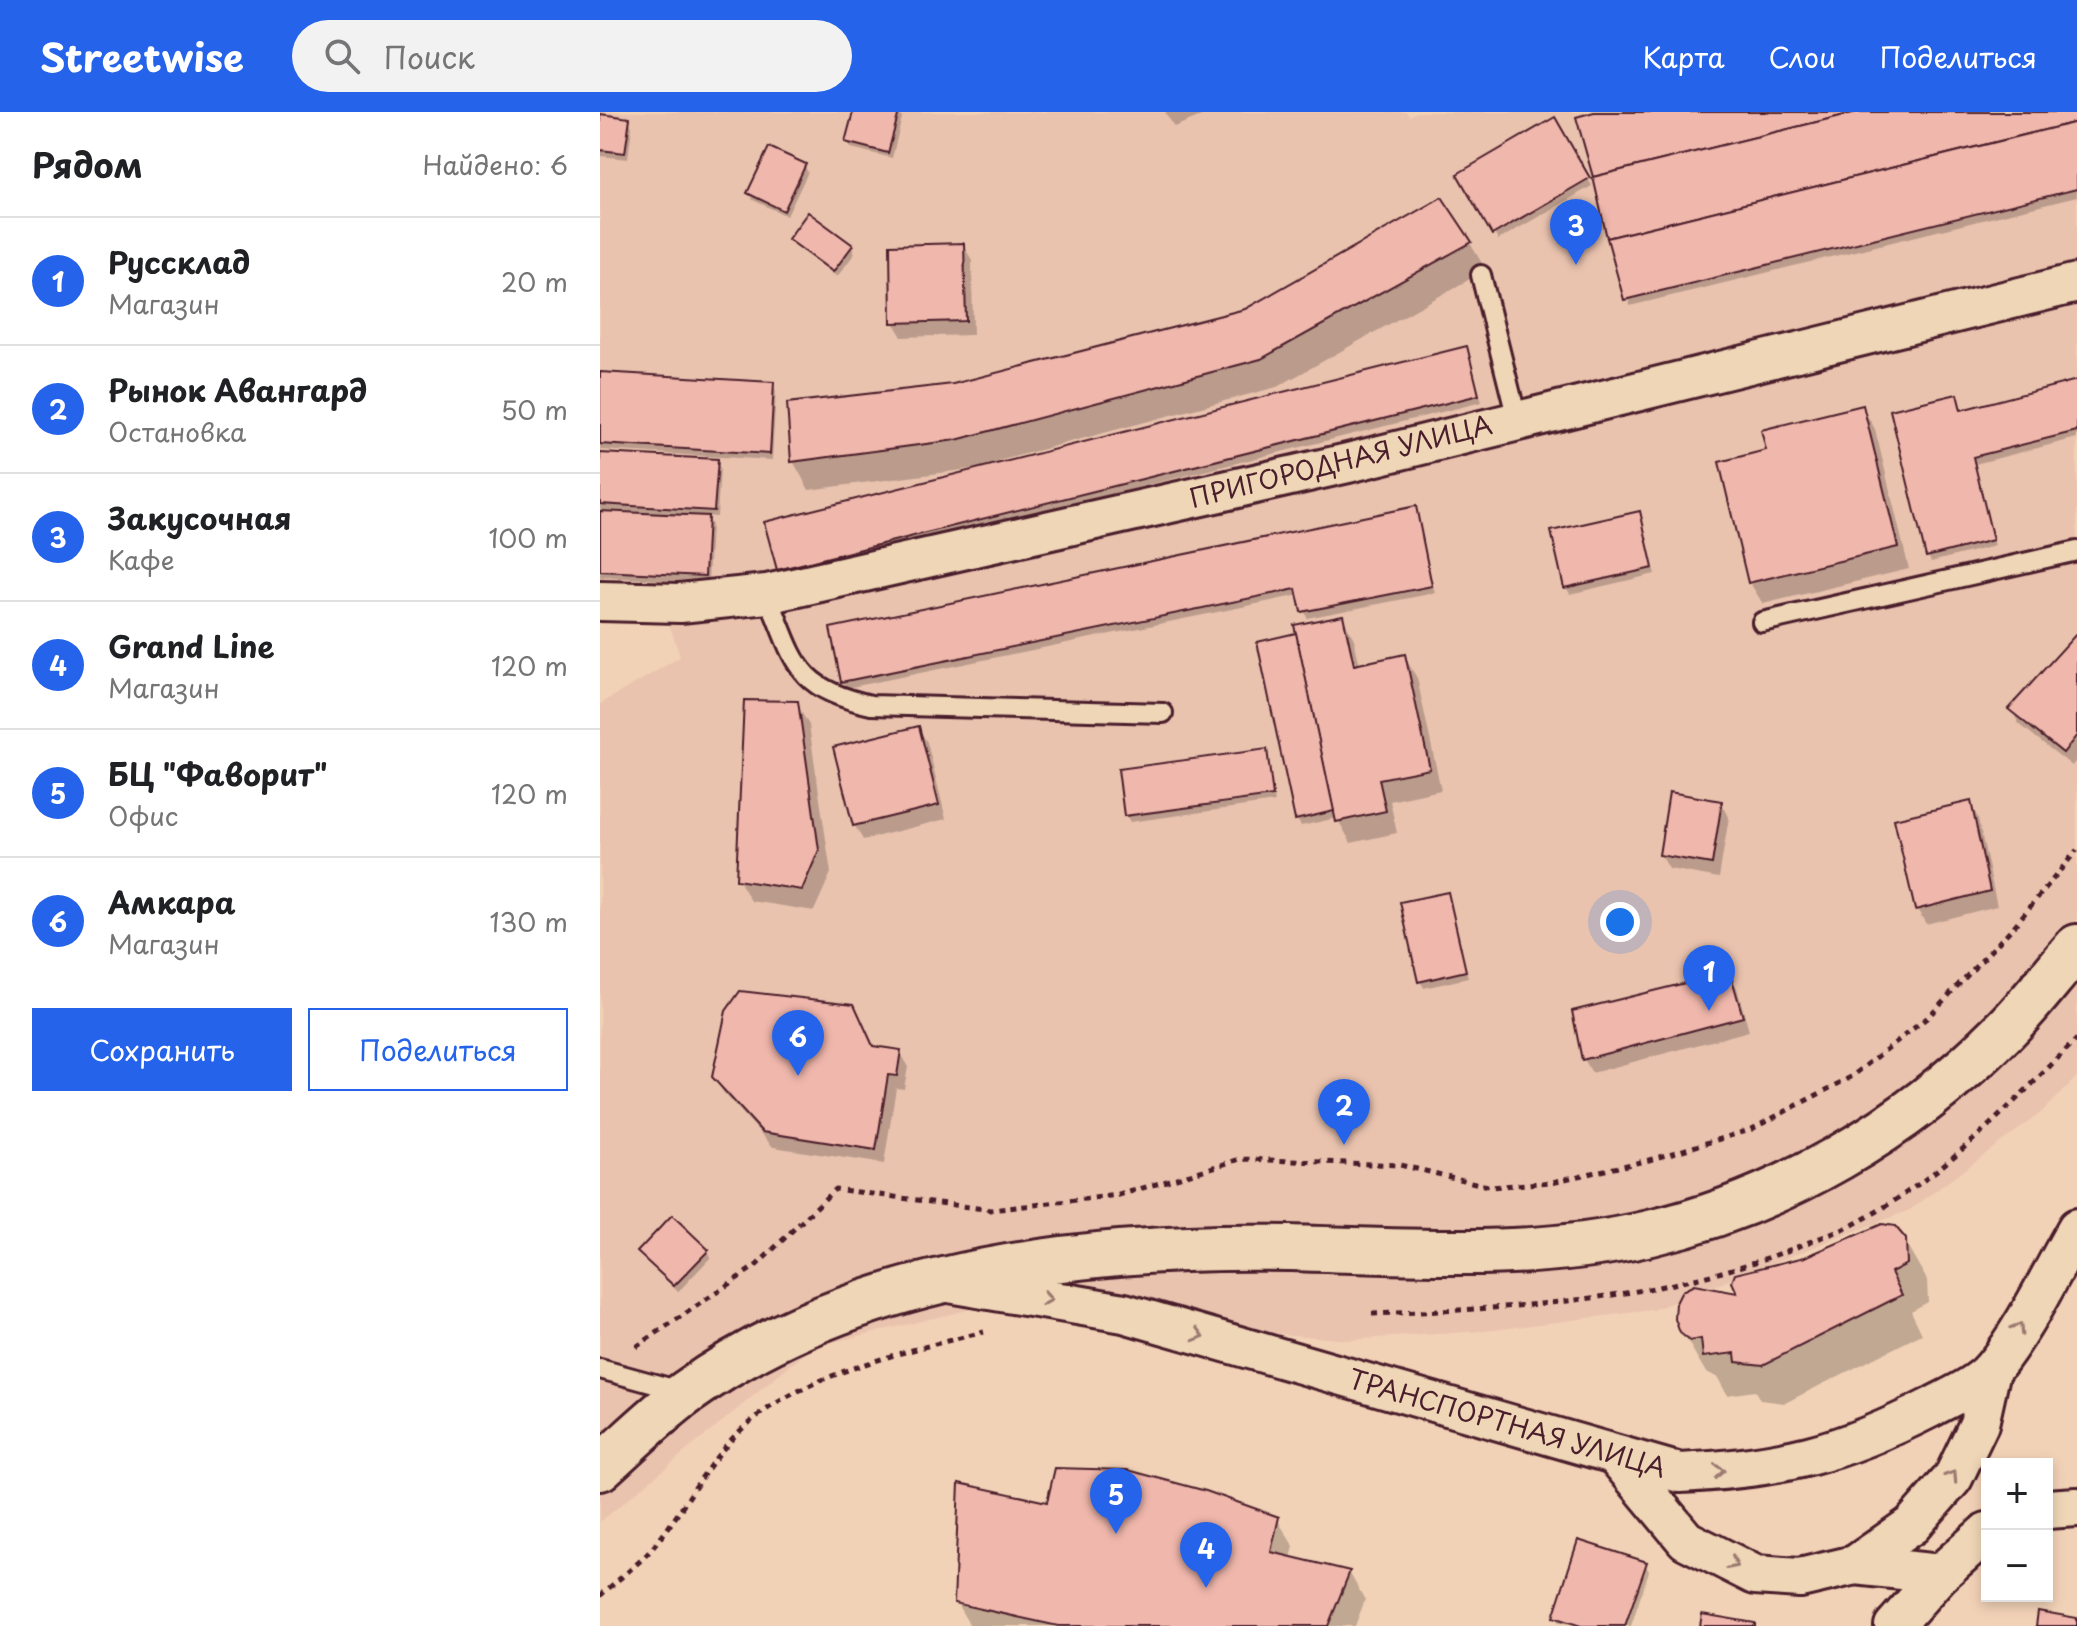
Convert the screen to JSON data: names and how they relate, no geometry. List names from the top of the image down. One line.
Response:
{"streets":{"main road":["ТРАНСПОРТНАЯ УЛИЦА"],"street":["ПРИГОРОДНАЯ УЛИЦА"]},"page":{"header":"Streetwise","search":"Поиск","nav":["Карта","Слои","Поделиться"],"heading":["Рядом","Найдено: 6"],"pins":["3","1","6","2","5","4"],"list":[{"mark":"1","name":"Руссклад","note":"Магазин","value":"20 m"},{"mark":"2","name":"Рынок Авангард","note":"Остановка","value":"50 m"},{"mark":"3","name":"Закусочная","note":"Кафе","value":"100 m"},{"mark":"4","name":"Grand Line","note":"Магазин","value":"120 m"},{"mark":"5","name":"БЦ \"Фаворит\"","note":"Офис","value":"120 m"},{"mark":"6","name":"Амкара","note":"Магазин","value":"130 m"}],"buttons":["Сохранить","Поделиться"],"map_buttons":["+","−"]}}
